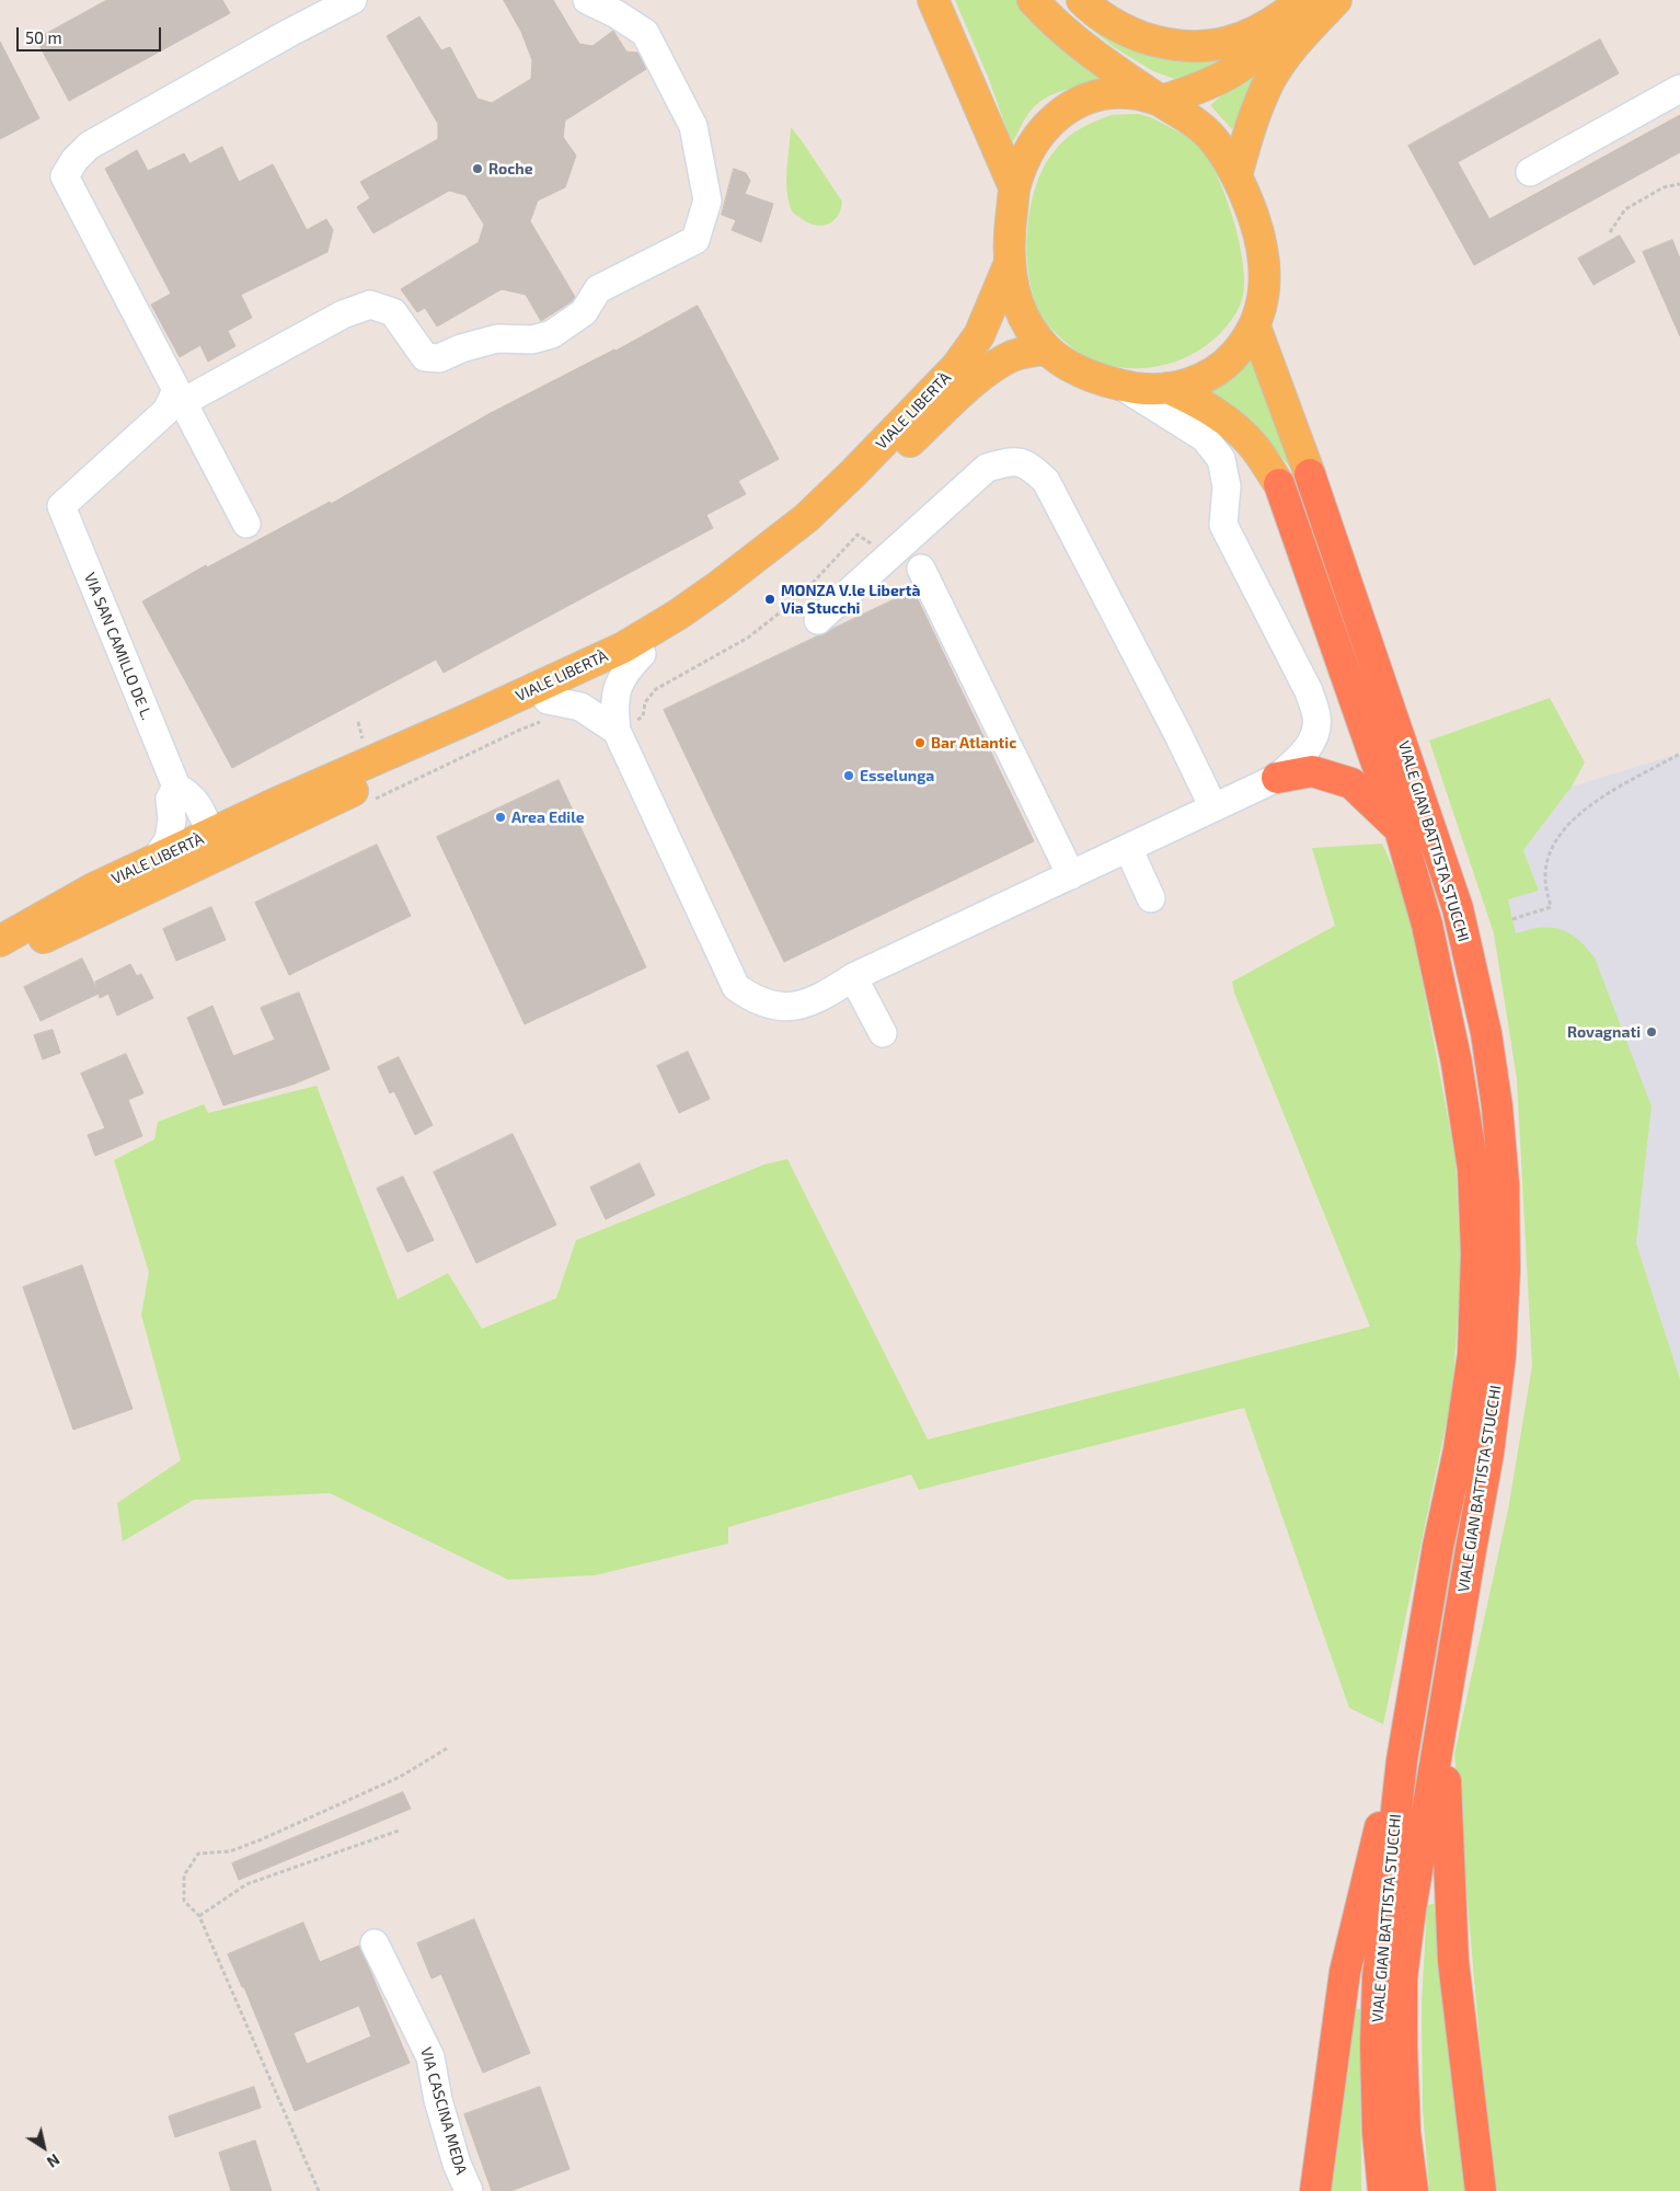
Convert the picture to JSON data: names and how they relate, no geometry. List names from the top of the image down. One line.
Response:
{"streets":{"highway":["VIALE GIAN BATTISTA STUCCHI"],"main road":["VIALE LIBERTÀ"],"street":["VIA SAN CAMILLO DE L.","VIA CASCINA MEDA"]},"crossings":[["VIALE LIBERTÀ","VIALE GIAN BATTISTA STUCCHI"]],"places":["Roche","MONZA V.le Libertà Via Stucchi","Bar Atlantic","Esselunga","Area Edile","Rovagnati"],"scale_bar":"50 m","north":"bottom right"}
